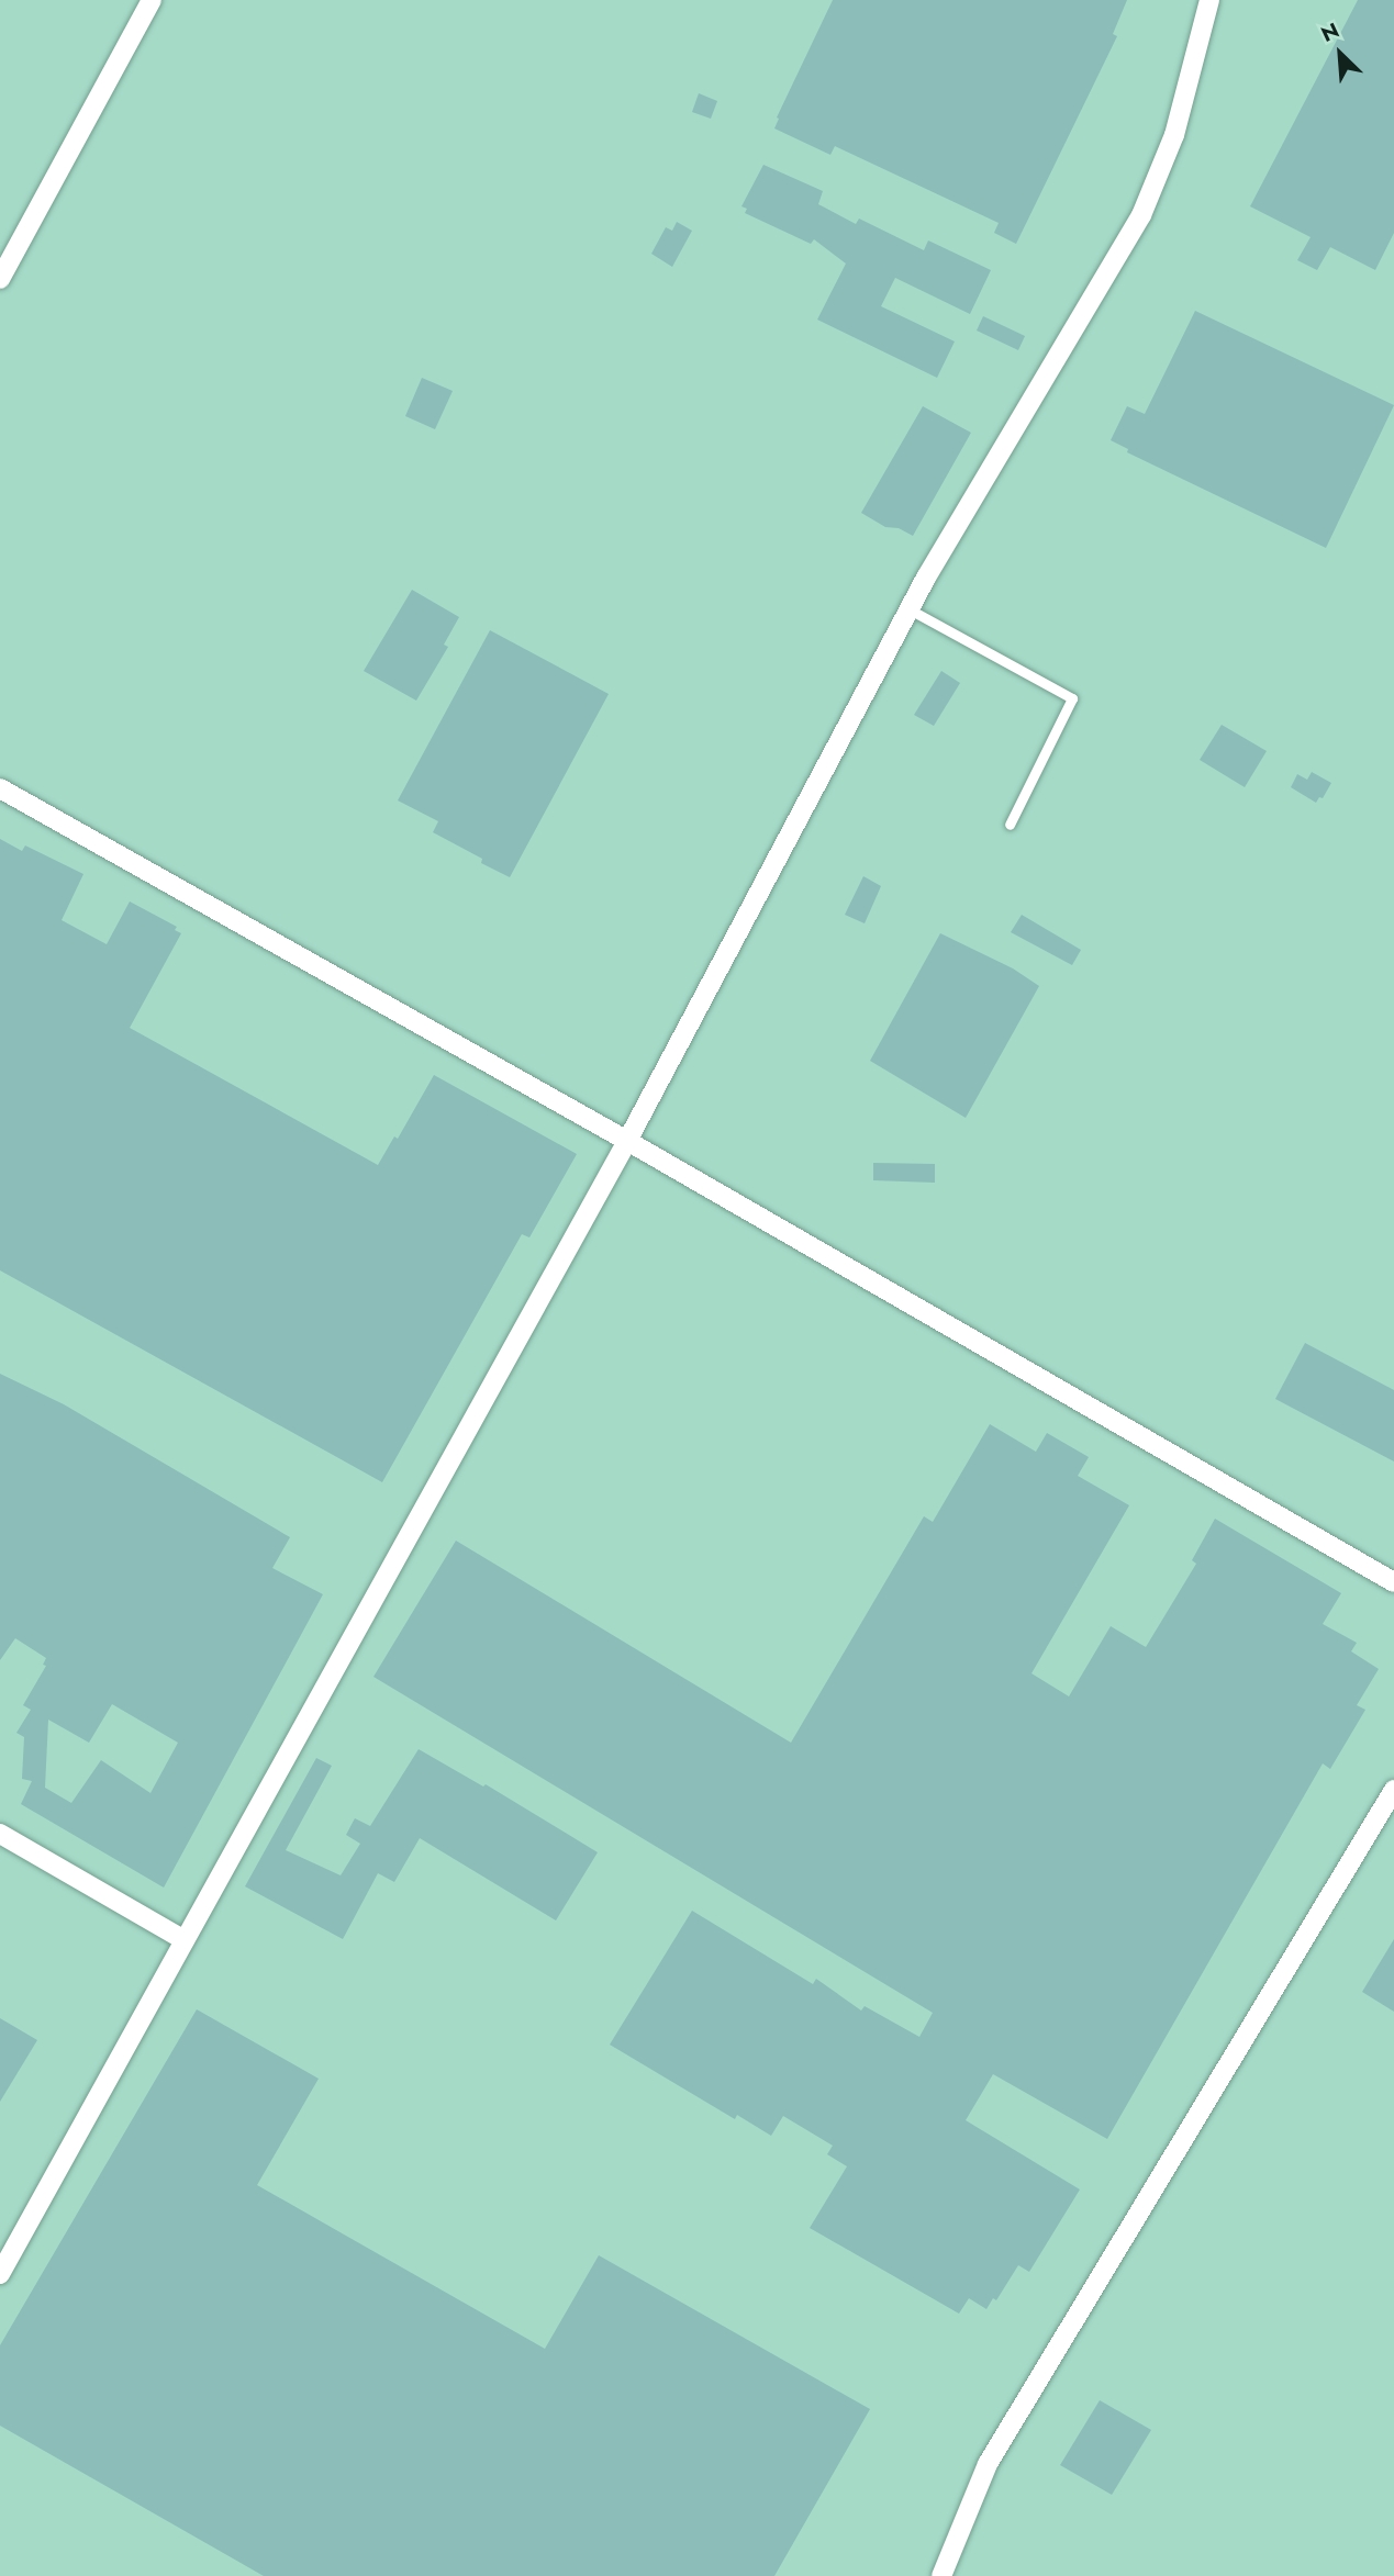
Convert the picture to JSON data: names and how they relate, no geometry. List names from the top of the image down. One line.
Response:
{"north":"top left"}
